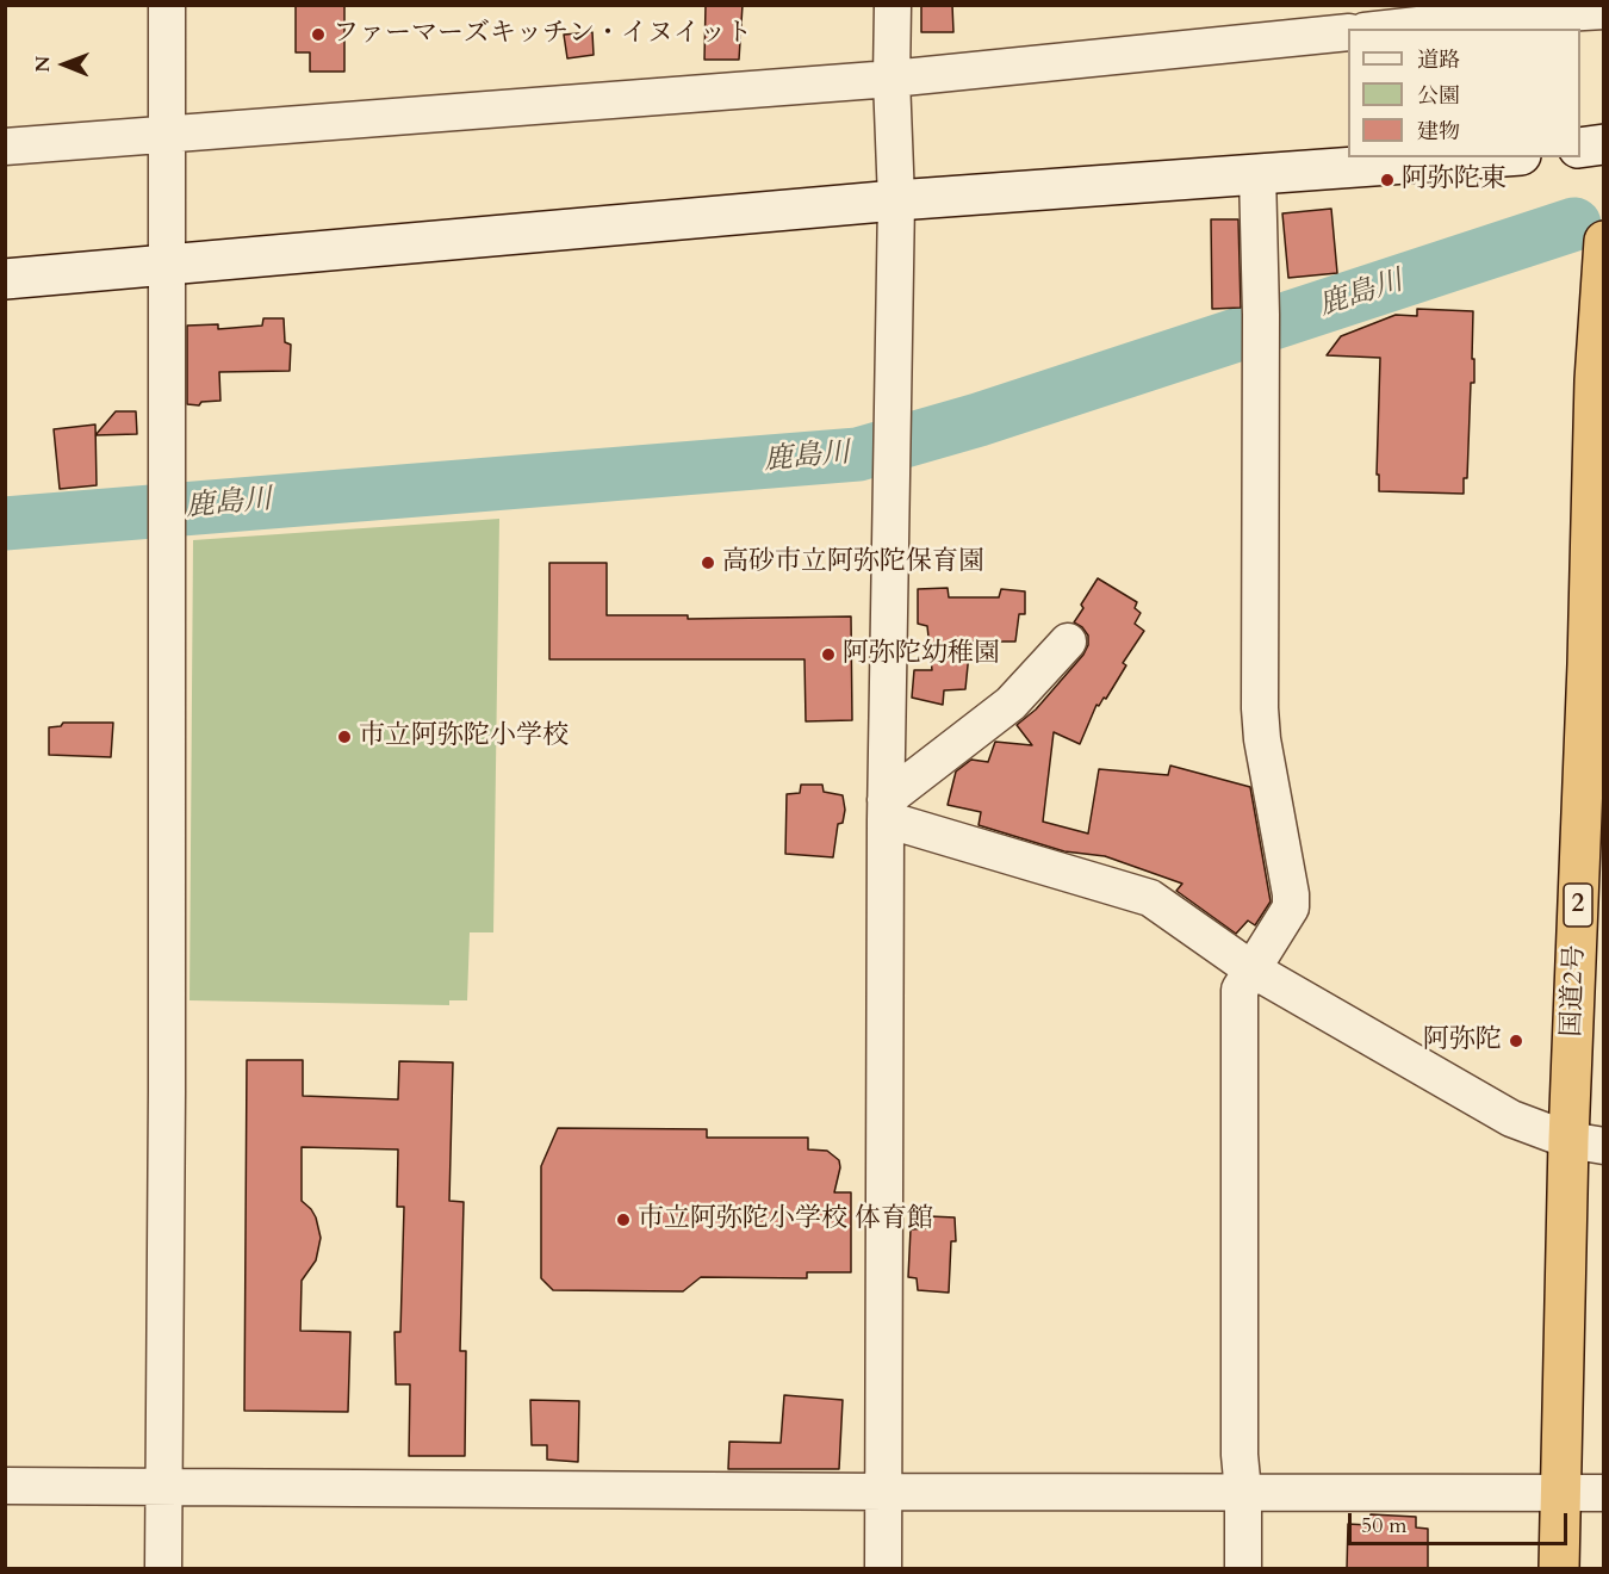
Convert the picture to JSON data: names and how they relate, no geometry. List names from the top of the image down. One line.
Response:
{"streets":{"highway":["2","国道2号"]},"water":["鹿島川"],"places":["ファーマーズキッチン・イヌイット","阿弥陀東","高砂市立阿弥陀保育園","阿弥陀幼稚園","市立阿弥陀小学校","阿弥陀","市立阿弥陀小学校 体育館"],"legend":["道路","公園","建物"],"scale_bar":"50 m","north":"left"}
